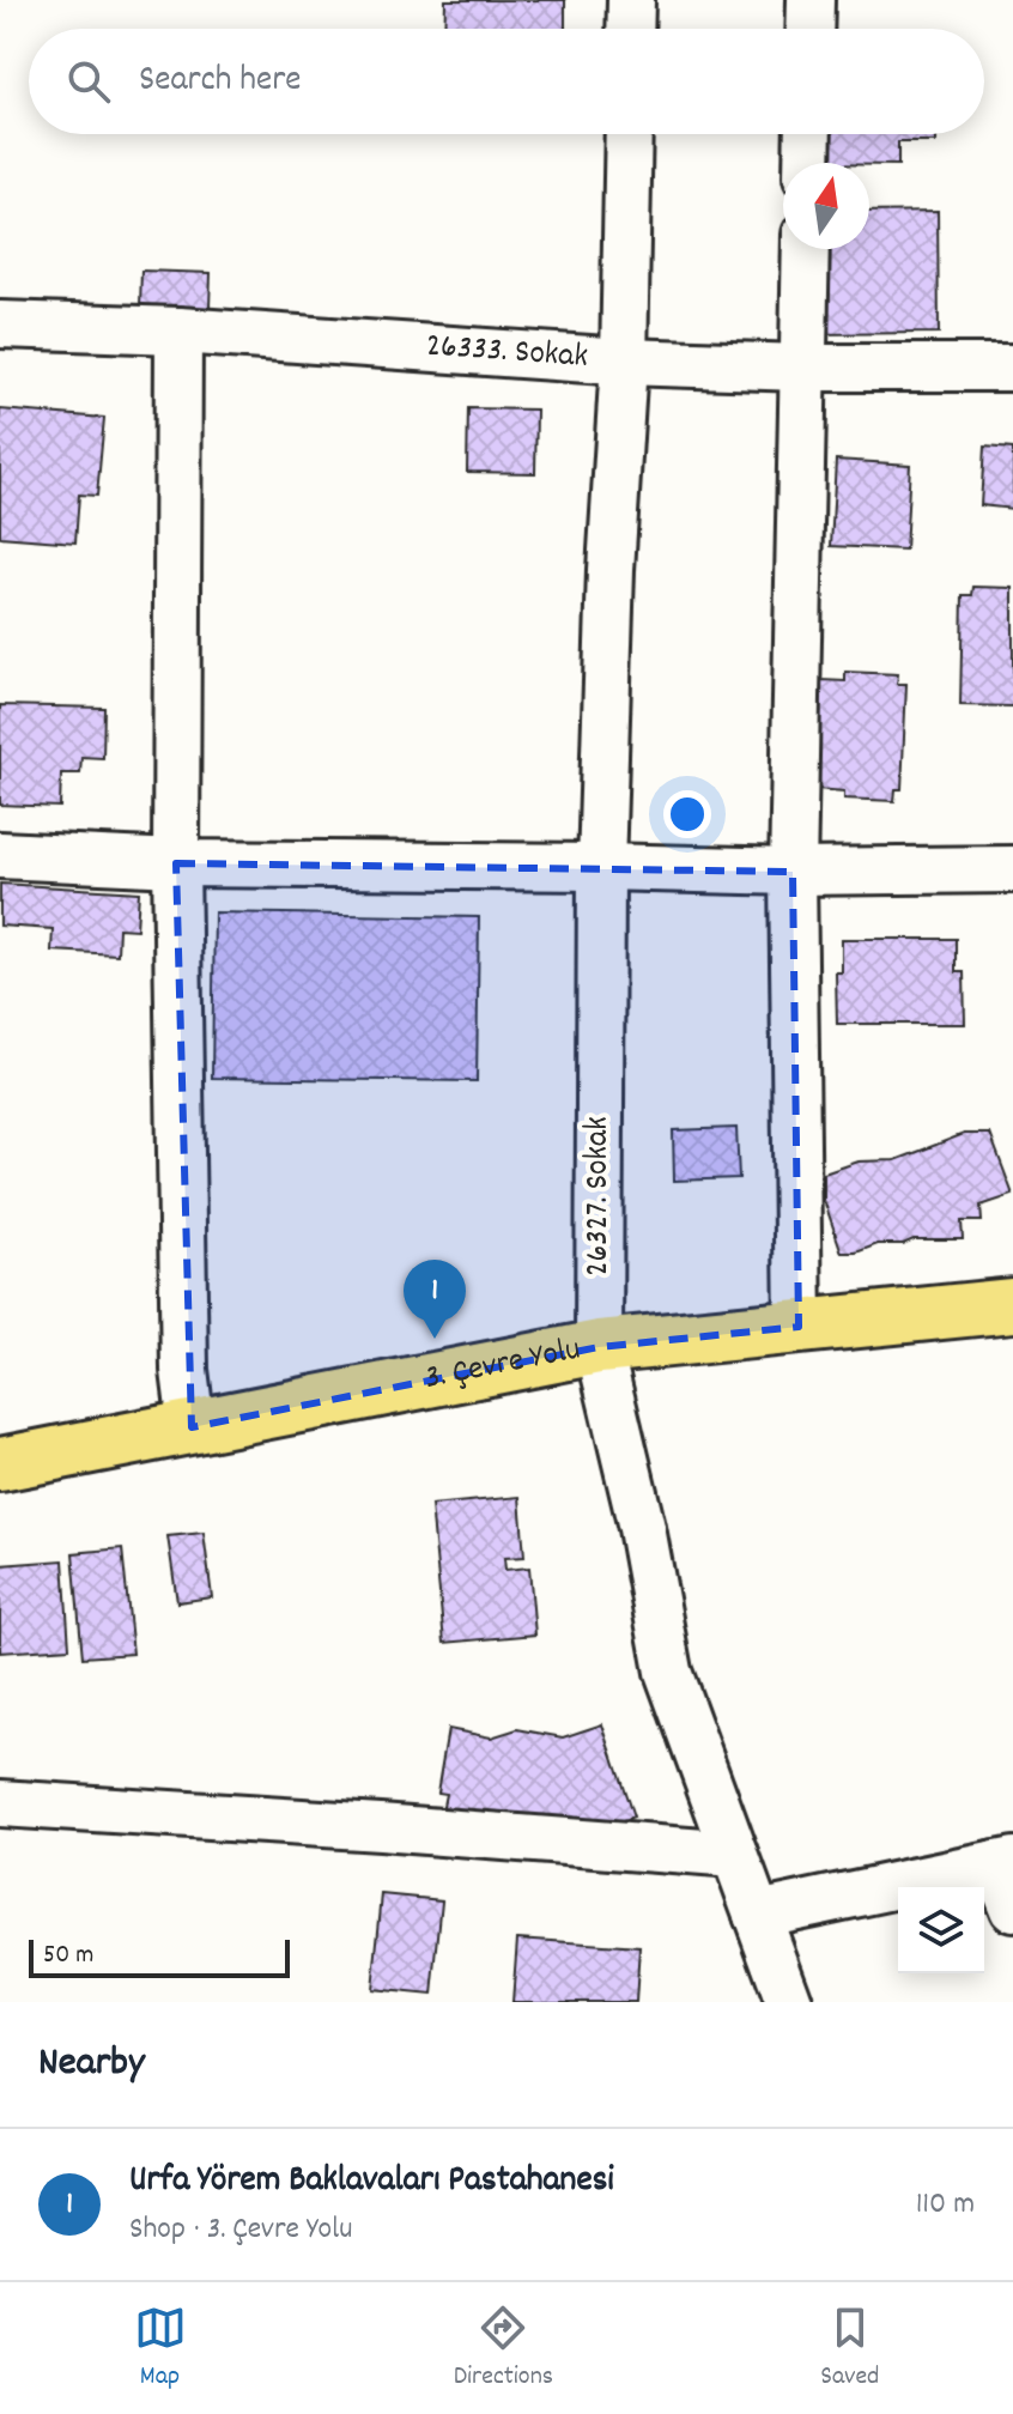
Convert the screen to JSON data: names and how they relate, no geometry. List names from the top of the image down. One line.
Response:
{"streets":{"main road":["3. Çevre Yolu"],"street":["26333. Sokak","26327. Sokak"]},"crossings":[["26333. Sokak","26327. Sokak"],["26327. Sokak","3. Çevre Yolu"]],"scale_bar":"50 m","north":"top","page":{"search":"Search here","pins":"1","scale":"50 m","heading":"Nearby","list":[{"mark":"1","name":"Urfa Yörem Baklavaları Pastahanesi","note":"Shop · 3. Çevre Yolu","value":"110 m"}],"nav":["Map","Directions","Saved"]}}
